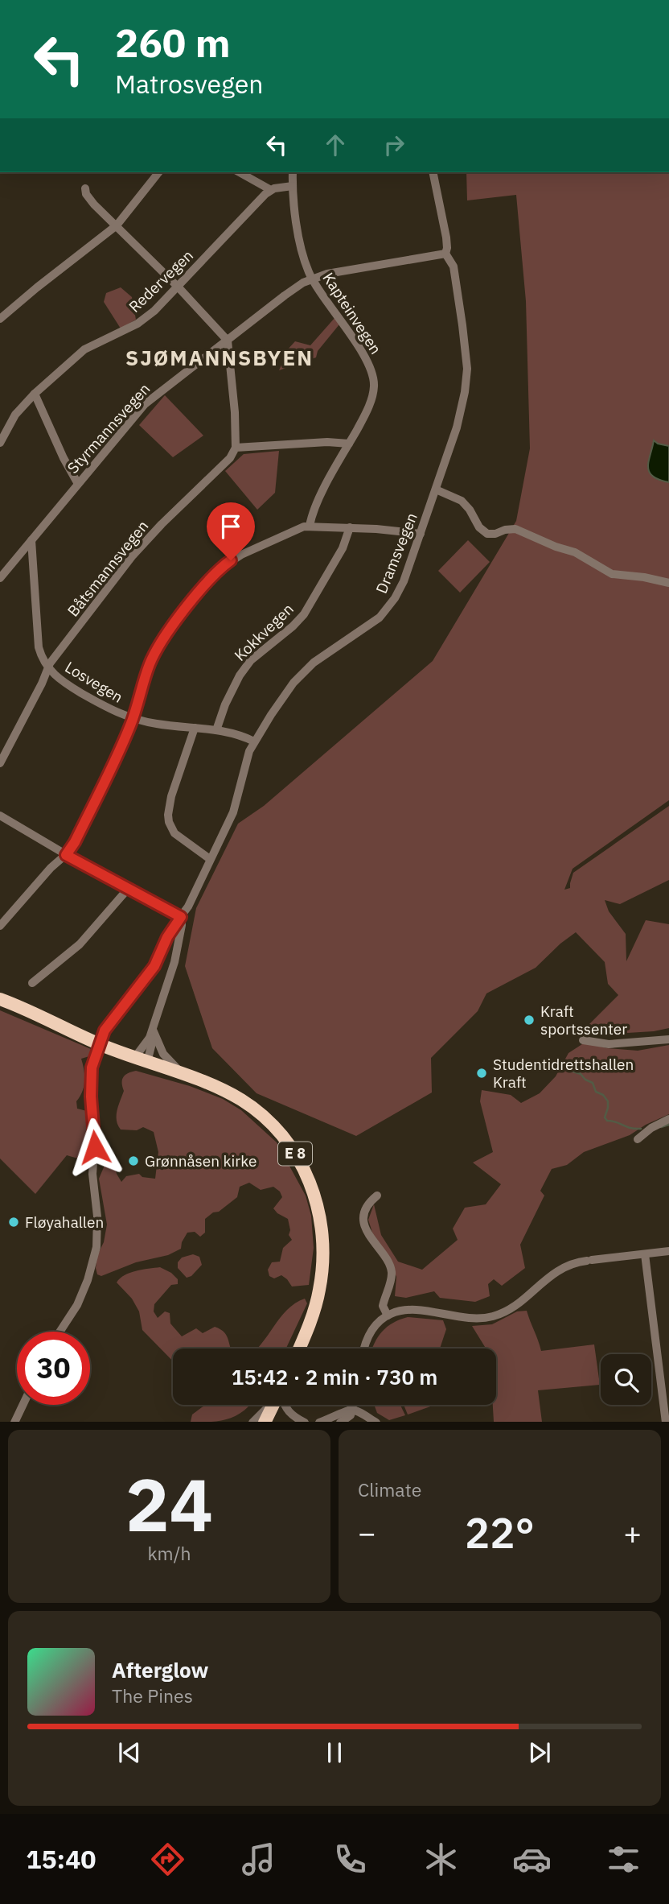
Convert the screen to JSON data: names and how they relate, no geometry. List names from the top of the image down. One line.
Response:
{"streets":{"highway":["E 8"],"street":["Redervegen","Kapteinvegen","Styrmannsvegen","Dramsvegen","Båtsmannsvegen","Kokkvegen","Losvegen"]},"crossings":[["Kapteinvegen","Styrmannsvegen"],["Styrmannsvegen","Dramsvegen"],["Styrmannsvegen","Losvegen"],["Dramsvegen","Losvegen"],["Dramsvegen","E 8"],["Båtsmannsvegen","Losvegen"],["Kokkvegen","Losvegen"]],"districts":["SJØMANNSBYEN"],"places":["Kraft sportssenter","Studentidrettshallen Kraft","Grønnåsen kirke","Fløyahallen"],"page":{"turn":["260 m","Matrosvegen"],"limit":"30","trip":"15:42 · 2 min · 730 m","tile":[["24","km/h"],"Climate"],"heat":["−","22°","+"],"song":["Afterglow","The Pines"],"tabs":"15:40"}}
